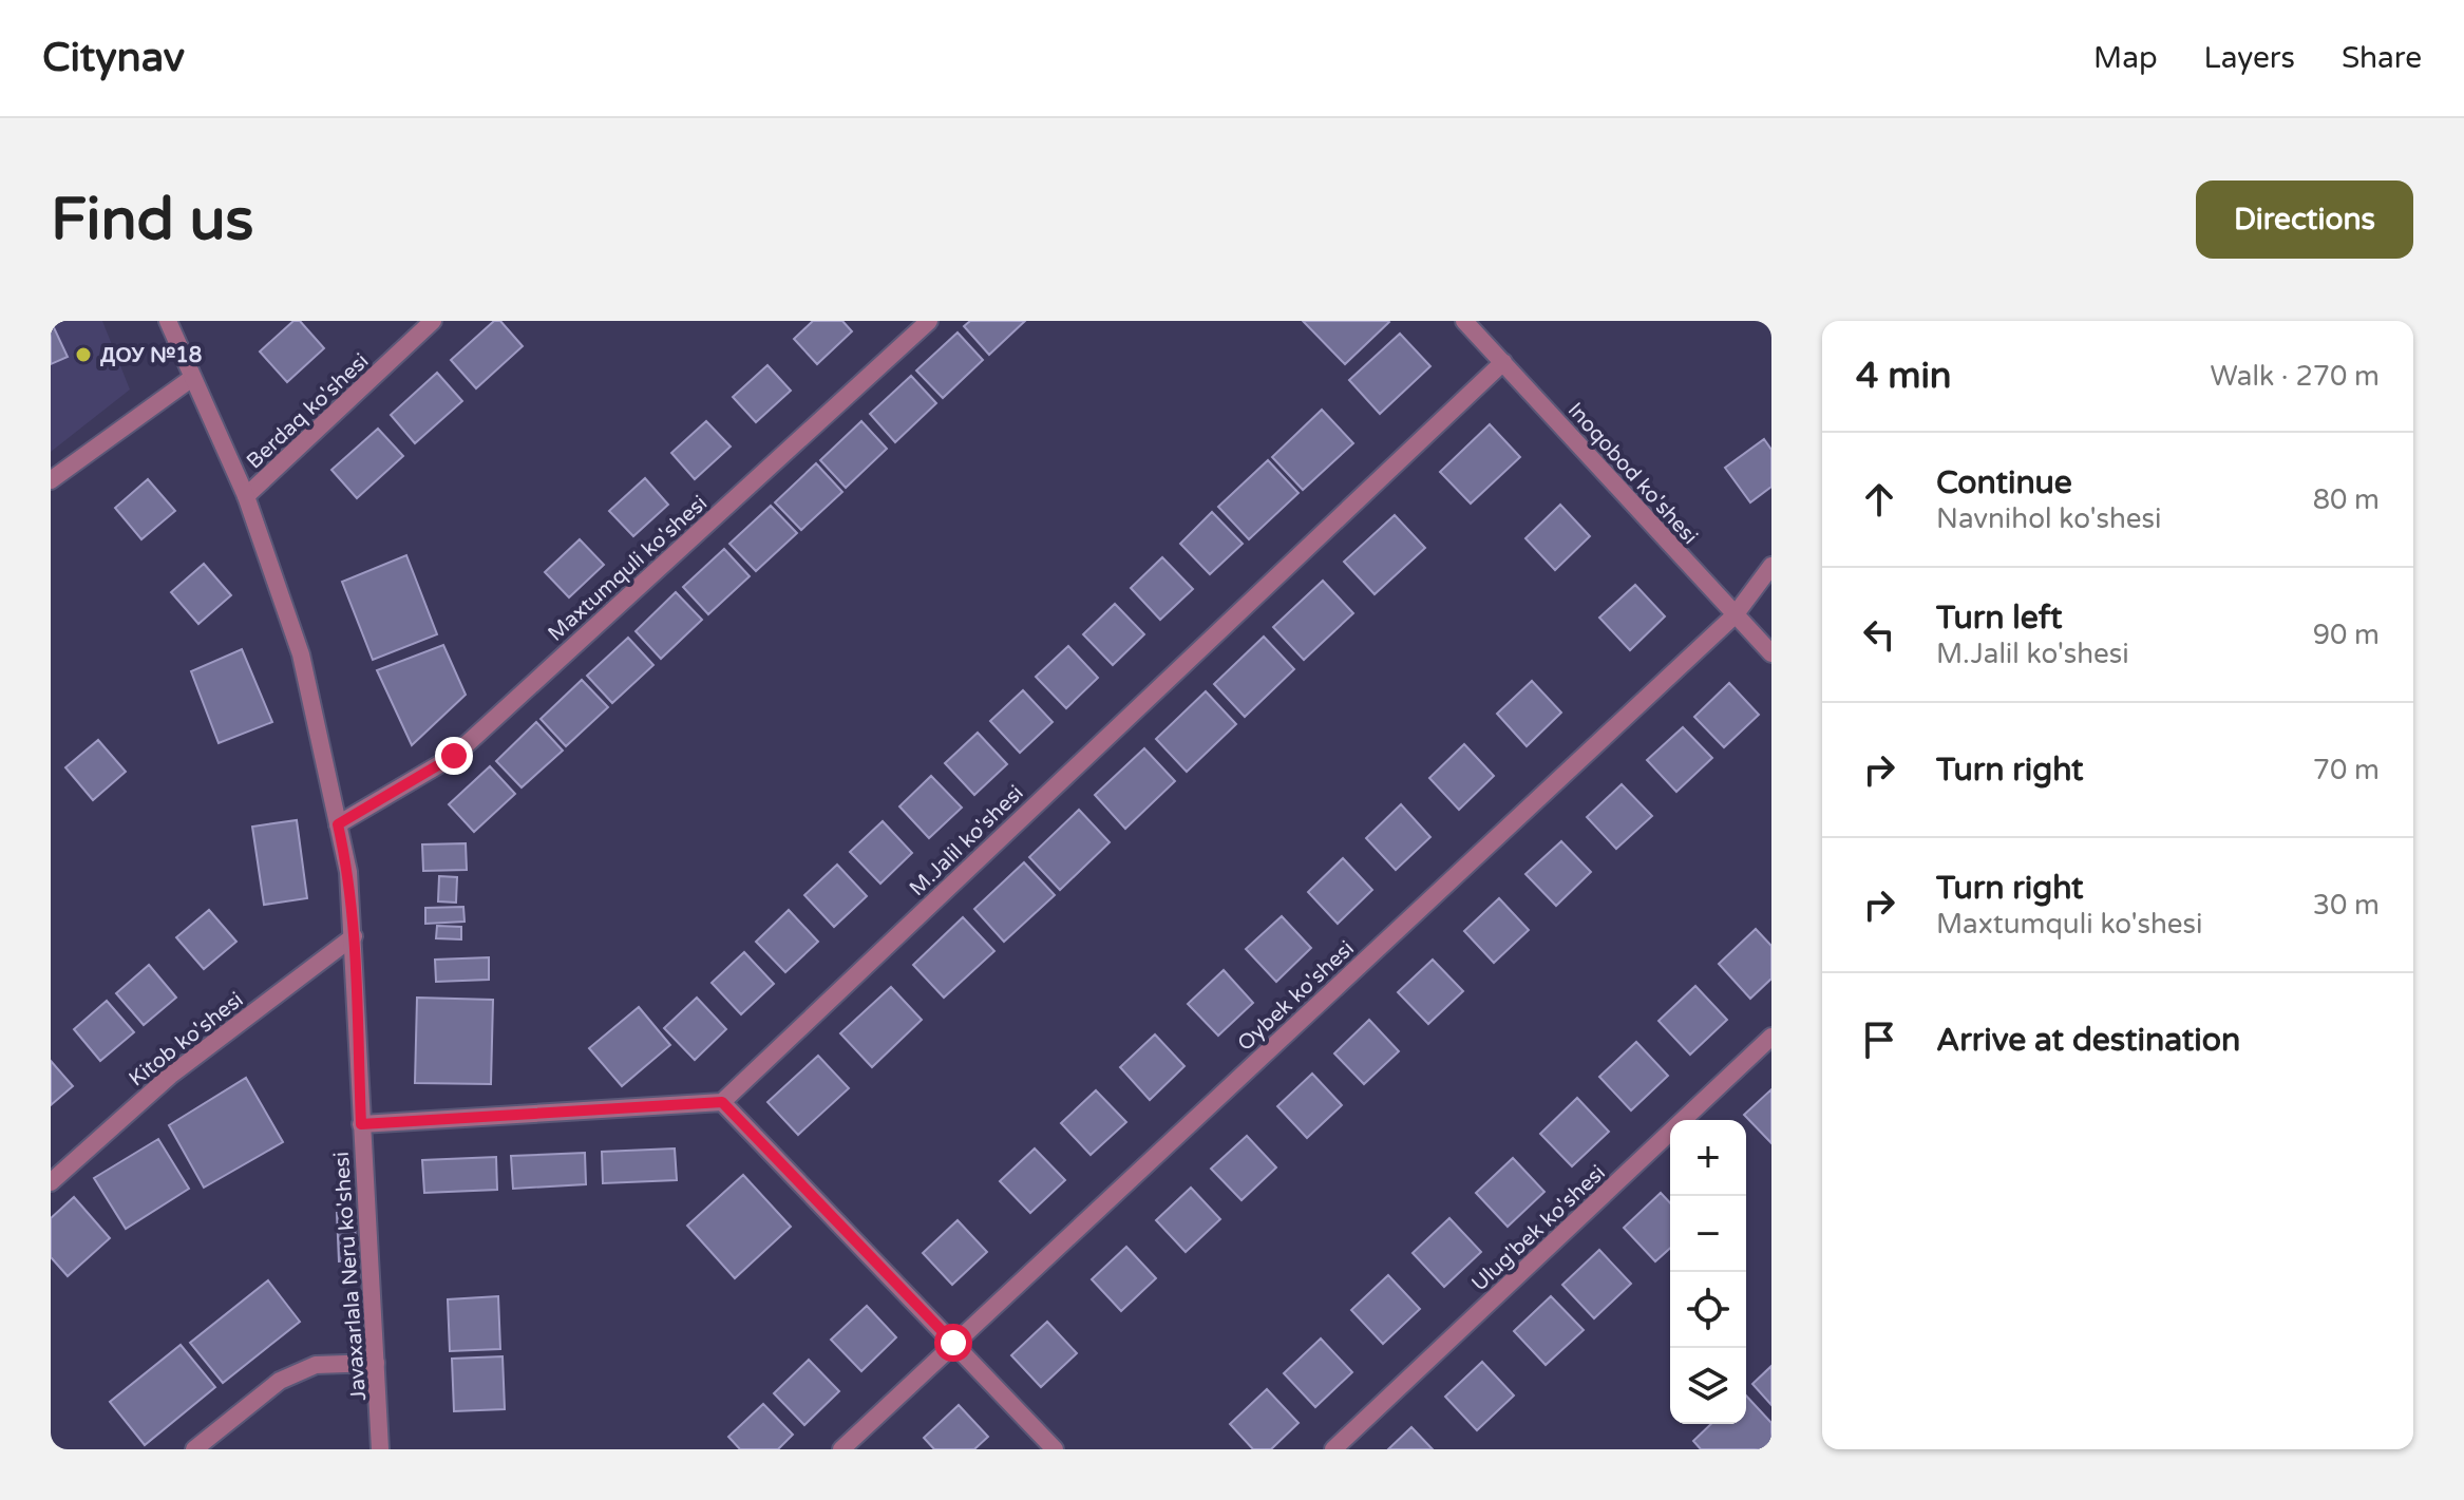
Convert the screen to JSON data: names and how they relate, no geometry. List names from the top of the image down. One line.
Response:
{"streets":{"street":["Berdaq ko'shesi","Inoqobod ko'shesi","Maxtumquli ko'shesi","M.Jalil ko'shesi","Oybek ko'shesi","Kitob ko'shesi","Ulug'bek ko'shesi","Javaxarlala Neru ko'shesi"]},"crossings":[["Berdaq ko'shesi","Javaxarlala Neru ko'shesi"],["Inoqobod ko'shesi","M.Jalil ko'shesi"],["Inoqobod ko'shesi","Oybek ko'shesi"],["Maxtumquli ko'shesi","Javaxarlala Neru ko'shesi"],["Kitob ko'shesi","Javaxarlala Neru ko'shesi"]],"places":["ДОУ №18"],"page":{"header":"Citynav","nav":["Map","Layers","Share"],"buttons":"Directions","title":"Find us","heading":["4 min","Walk · 270 m"],"list":[["Continue","Navnihol ko'shesi","80 m"],["Turn left","M.Jalil ko'shesi","90 m"],["Turn right","70 m"],["Turn right","Maxtumquli ko'shesi","30 m"],"Arrive at destination"],"map_buttons":["+","−"]}}
